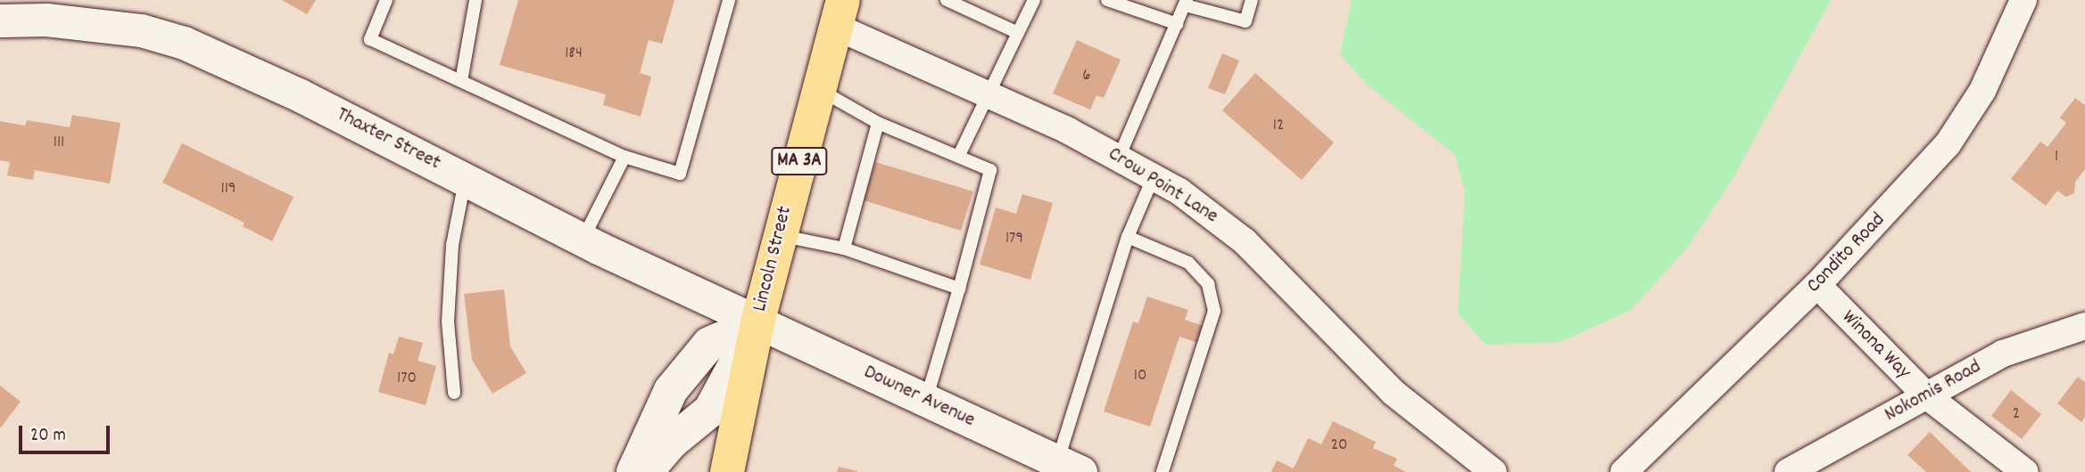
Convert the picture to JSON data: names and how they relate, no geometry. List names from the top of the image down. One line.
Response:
{"streets":{"main road":["MA 3A","Lincoln Street"],"street":["Thaxter Street","Crow Point Lane","Condito Road","Winona Way","Nokomis Road","Downer Avenue"]},"crossings":[["Thaxter Street","MA 3A"],["Thaxter Street","Lincoln Street"],["Thaxter Street","Downer Avenue"],["MA 3A","Lincoln Street"],["MA 3A","Downer Avenue"],["Crow Point Lane","Lincoln Street"],["Condito Road","Winona Way"],["Lincoln Street","Downer Avenue"],["Winona Way","Nokomis Road"]],"house_numbers":["184","6","12","111","1","119","179","10","170","2","20"],"scale_bar":"20 m"}
